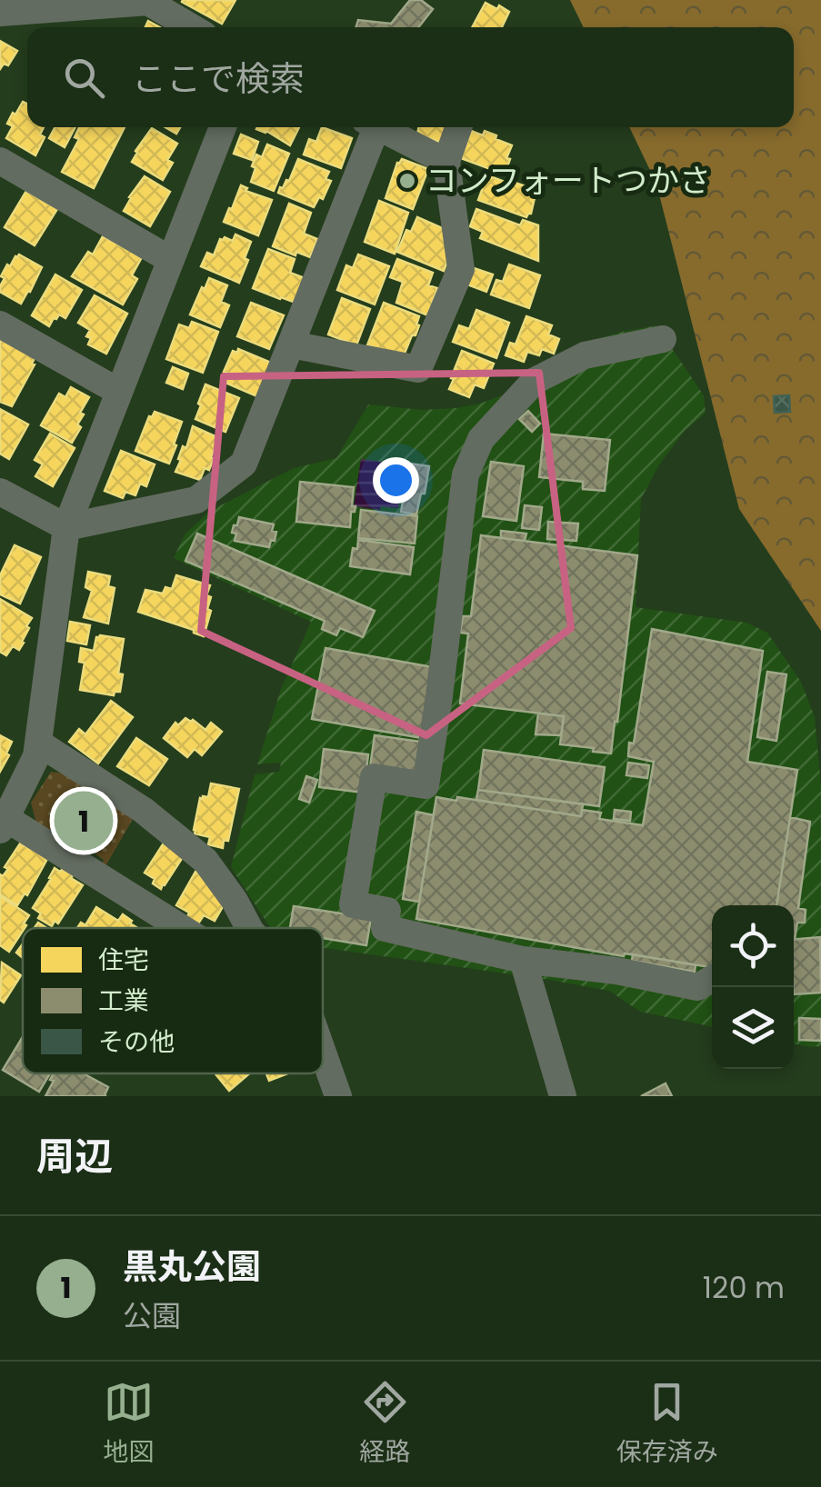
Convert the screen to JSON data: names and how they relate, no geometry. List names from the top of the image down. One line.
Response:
{"places":["コンフォートつかさ"],"legend":["住宅","工業","その他"],"page":{"search":"ここで検索","pins":"1","heading":"周辺","list":[{"mark":"1","name":"黒丸公園","note":"公園","value":"120 m"}],"nav":["地図","経路","保存済み"]}}
